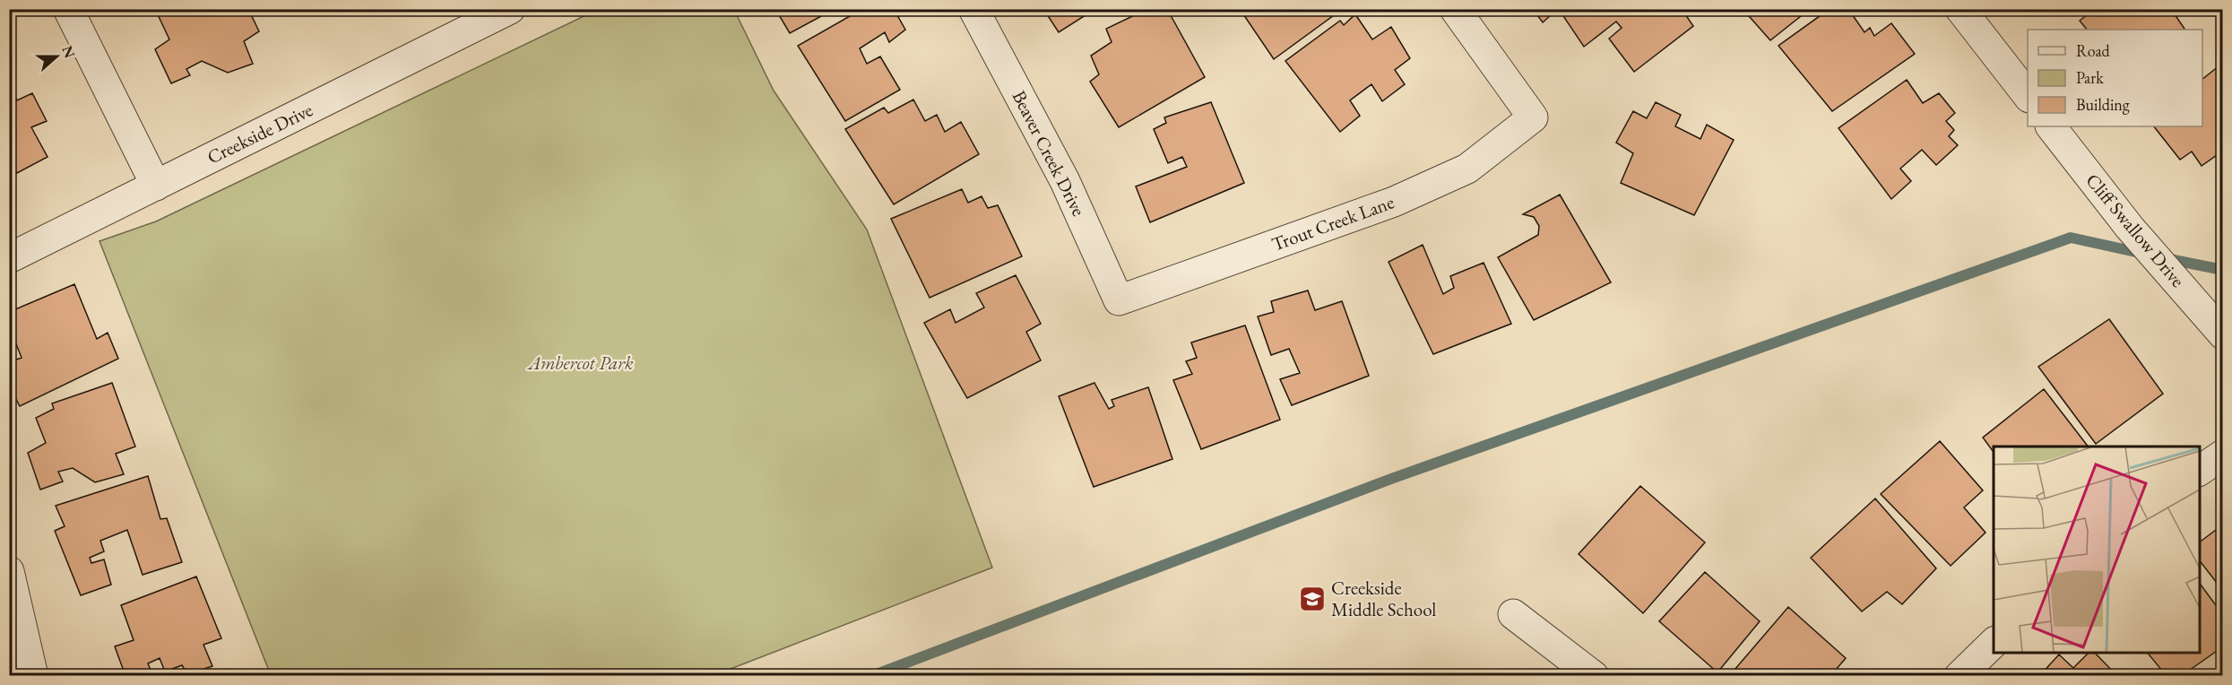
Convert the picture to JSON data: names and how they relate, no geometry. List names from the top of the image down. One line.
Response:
{"streets":{"street":["Creekside Drive","Beaver Creek Drive","Trout Creek Lane","Cliff Swallow Drive"]},"crossings":[["Beaver Creek Drive","Trout Creek Lane"]],"parks":["Ambercot Park"],"places":{"school or university":["Creekside Middle School"]},"legend":["Road","Park","Building"],"north":"right"}
